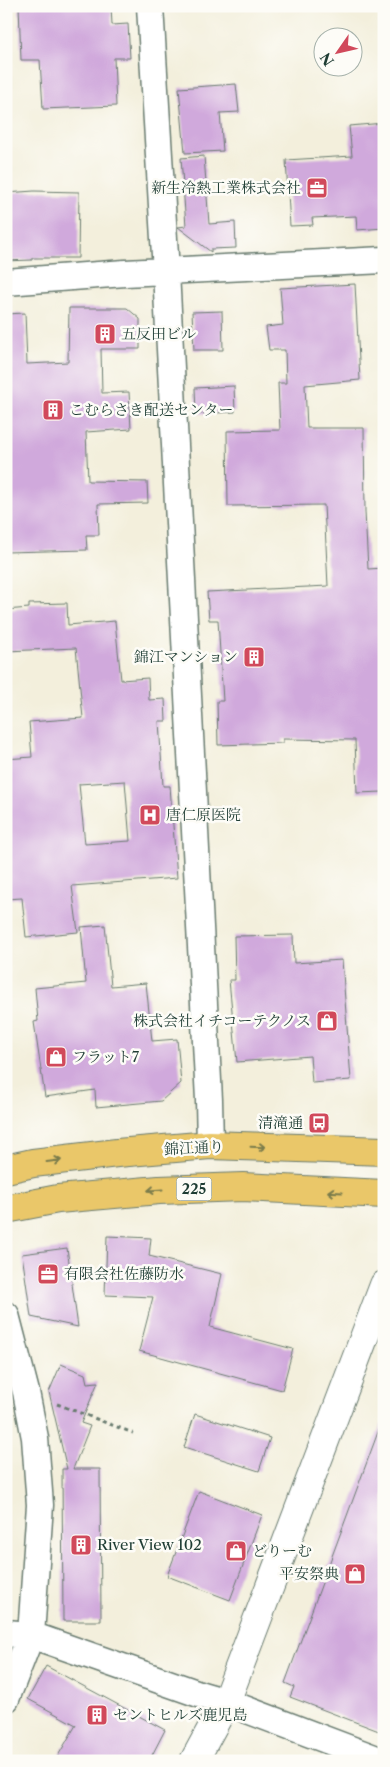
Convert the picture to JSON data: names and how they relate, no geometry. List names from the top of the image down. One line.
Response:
{"streets":{"highway":["錦江通り","225"]},"places":{"office":["新生冷熱工業株式会社","有限会社佐藤防水"],"building":["五反田ビル","こむらさき配送センター","錦江マンション","River View 102","セントヒルズ鹿児島"],"hospital":["唐仁原医院"],"shop":["株式会社イチコーテクノス","フラット7","どりーむ","平安祭典"],"bus stop":["清滝通"]},"north":"bottom left"}
